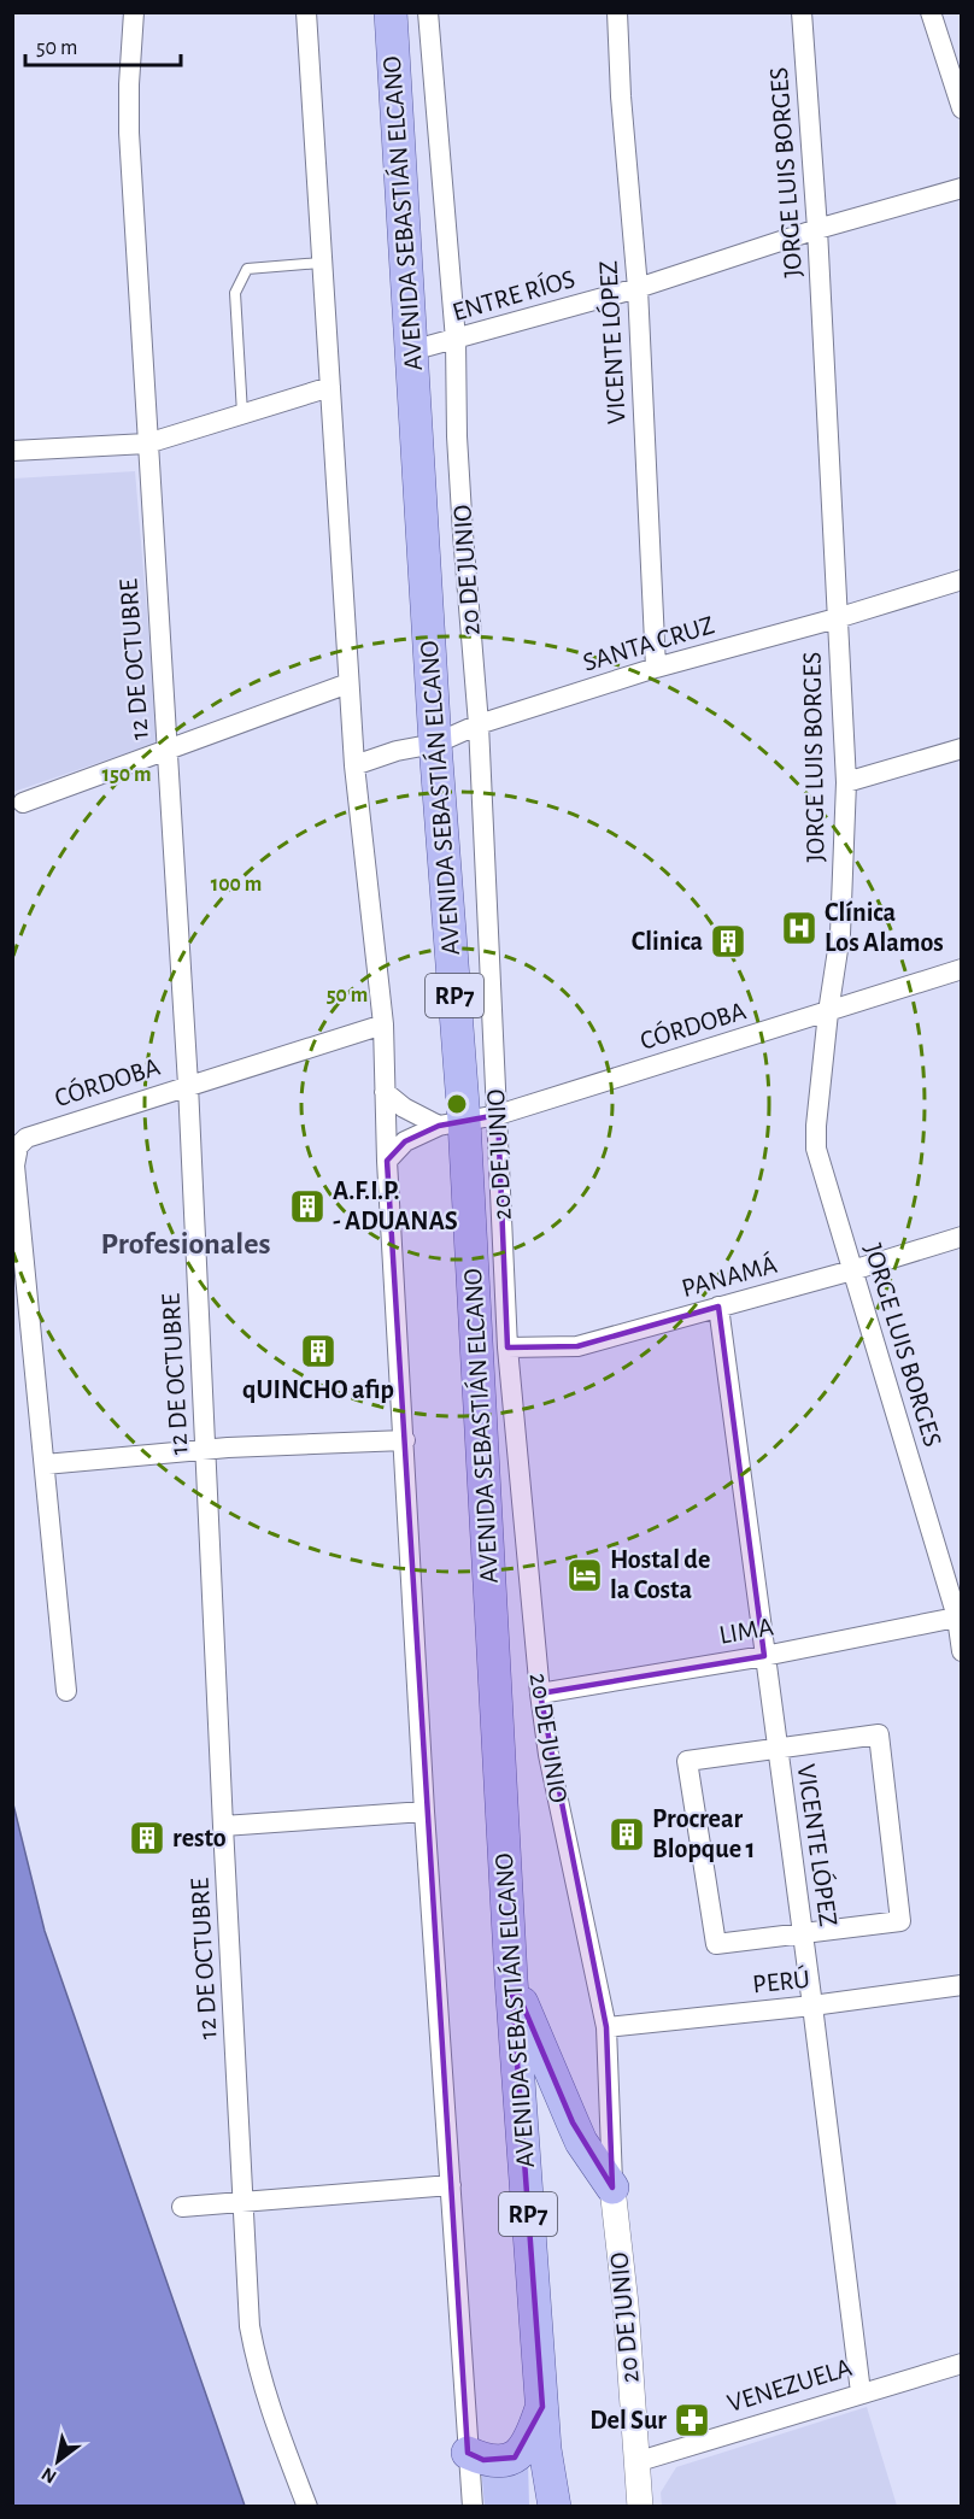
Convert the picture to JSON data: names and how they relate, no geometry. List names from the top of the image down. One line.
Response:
{"streets":{"main road":["AVENIDA SEBASTIÁN ELCANO","RP7"],"street":["JORGE LUIS BORGES","ENTRE RÍOS","VICENTE LÓPEZ","20 DE JUNIO","SANTA CRUZ","12 DE OCTUBRE","CÓRDOBA","PANAMÁ","LIMA","PERÚ","VENEZUELA"]},"crossings":[["JORGE LUIS BORGES","ENTRE RÍOS"],["JORGE LUIS BORGES","SANTA CRUZ"],["JORGE LUIS BORGES","CÓRDOBA"],["JORGE LUIS BORGES","PANAMÁ"],["JORGE LUIS BORGES","LIMA"],["AVENIDA SEBASTIÁN ELCANO","ENTRE RÍOS"],["AVENIDA SEBASTIÁN ELCANO","SANTA CRUZ"],["AVENIDA SEBASTIÁN ELCANO","CÓRDOBA"],["ENTRE RÍOS","VICENTE LÓPEZ"],["ENTRE RÍOS","20 DE JUNIO"],["VICENTE LÓPEZ","SANTA CRUZ"],["VICENTE LÓPEZ","PANAMÁ"],["VICENTE LÓPEZ","LIMA"],["VICENTE LÓPEZ","PERÚ"],["VICENTE LÓPEZ","VENEZUELA"],["20 DE JUNIO","SANTA CRUZ"],["20 DE JUNIO","CÓRDOBA"],["20 DE JUNIO","PANAMÁ"],["20 DE JUNIO","LIMA"],["20 DE JUNIO","PERÚ"],["20 DE JUNIO","VENEZUELA"],["12 DE OCTUBRE","CÓRDOBA"]],"districts":["Profesionales"],"places":{"hospital":["Clínica Los Alamos"],"building":["Clinica","A.F.I.P. - ADUANAS","qUINCHO afip","Procrear Blopque 1","resto"],"hotel":["Hostal de la Costa"],"pharmacy":["Del Sur"]},"scale_bar":"50 m","north":"bottom left","rings":["150 m","100 m","50 m"]}
